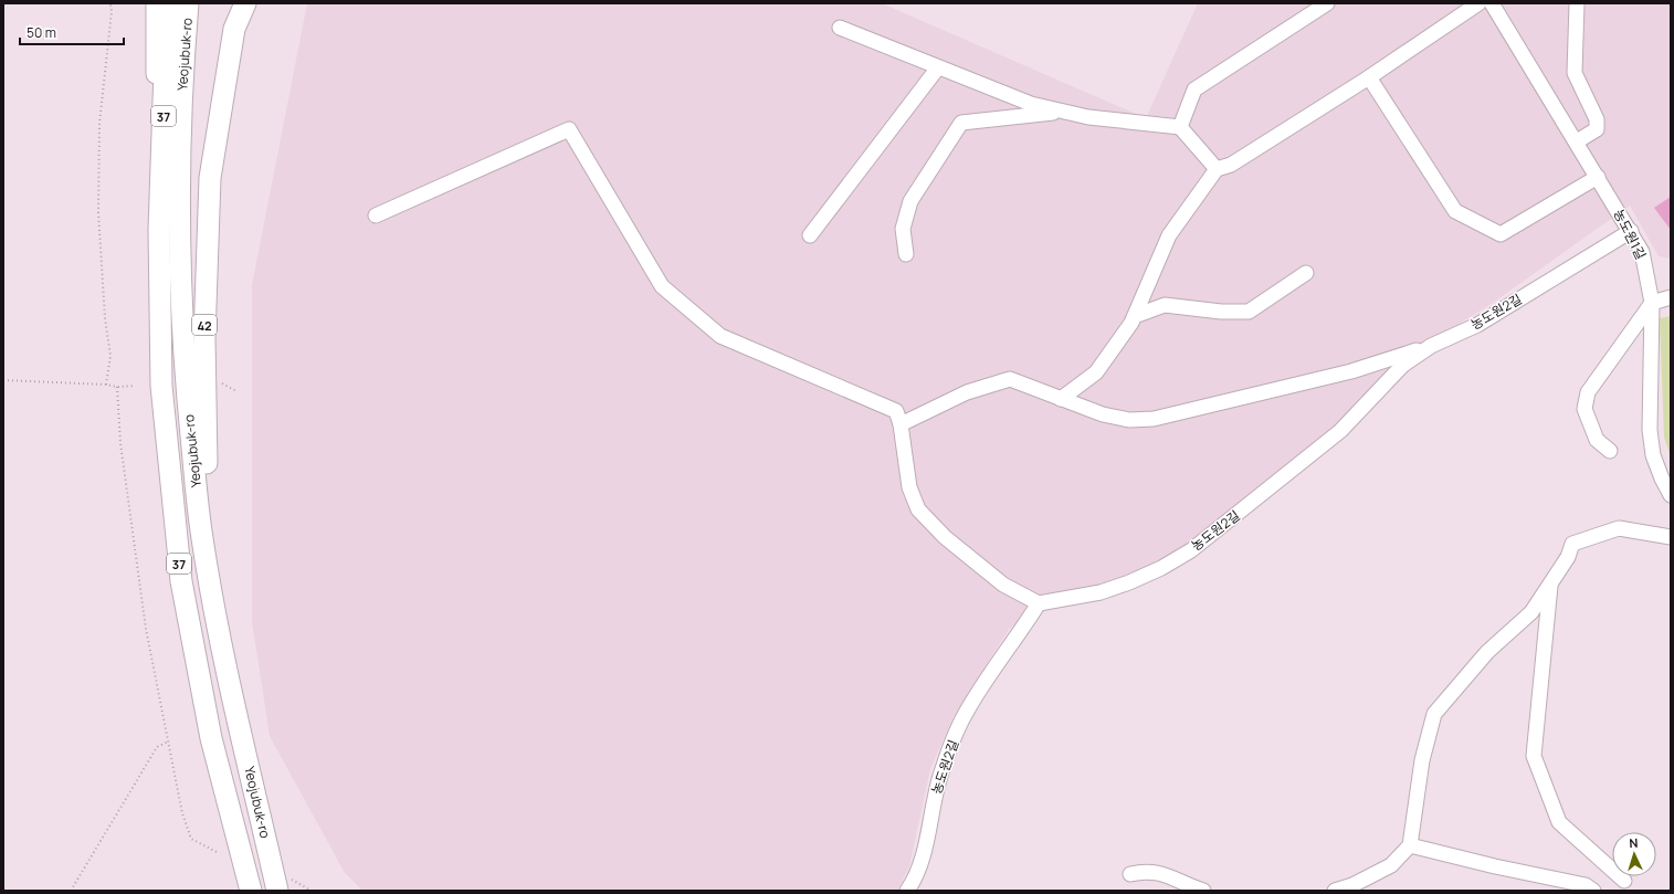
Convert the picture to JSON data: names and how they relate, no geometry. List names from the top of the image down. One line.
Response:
{"streets":{"highway":["Yeojubuk-ro","37","42"],"street":["농도원1길","농도원2길"]},"crossings":[["Yeojubuk-ro","42"],["농도원1길","농도원2길"]],"scale_bar":"50 m","north":"top"}
